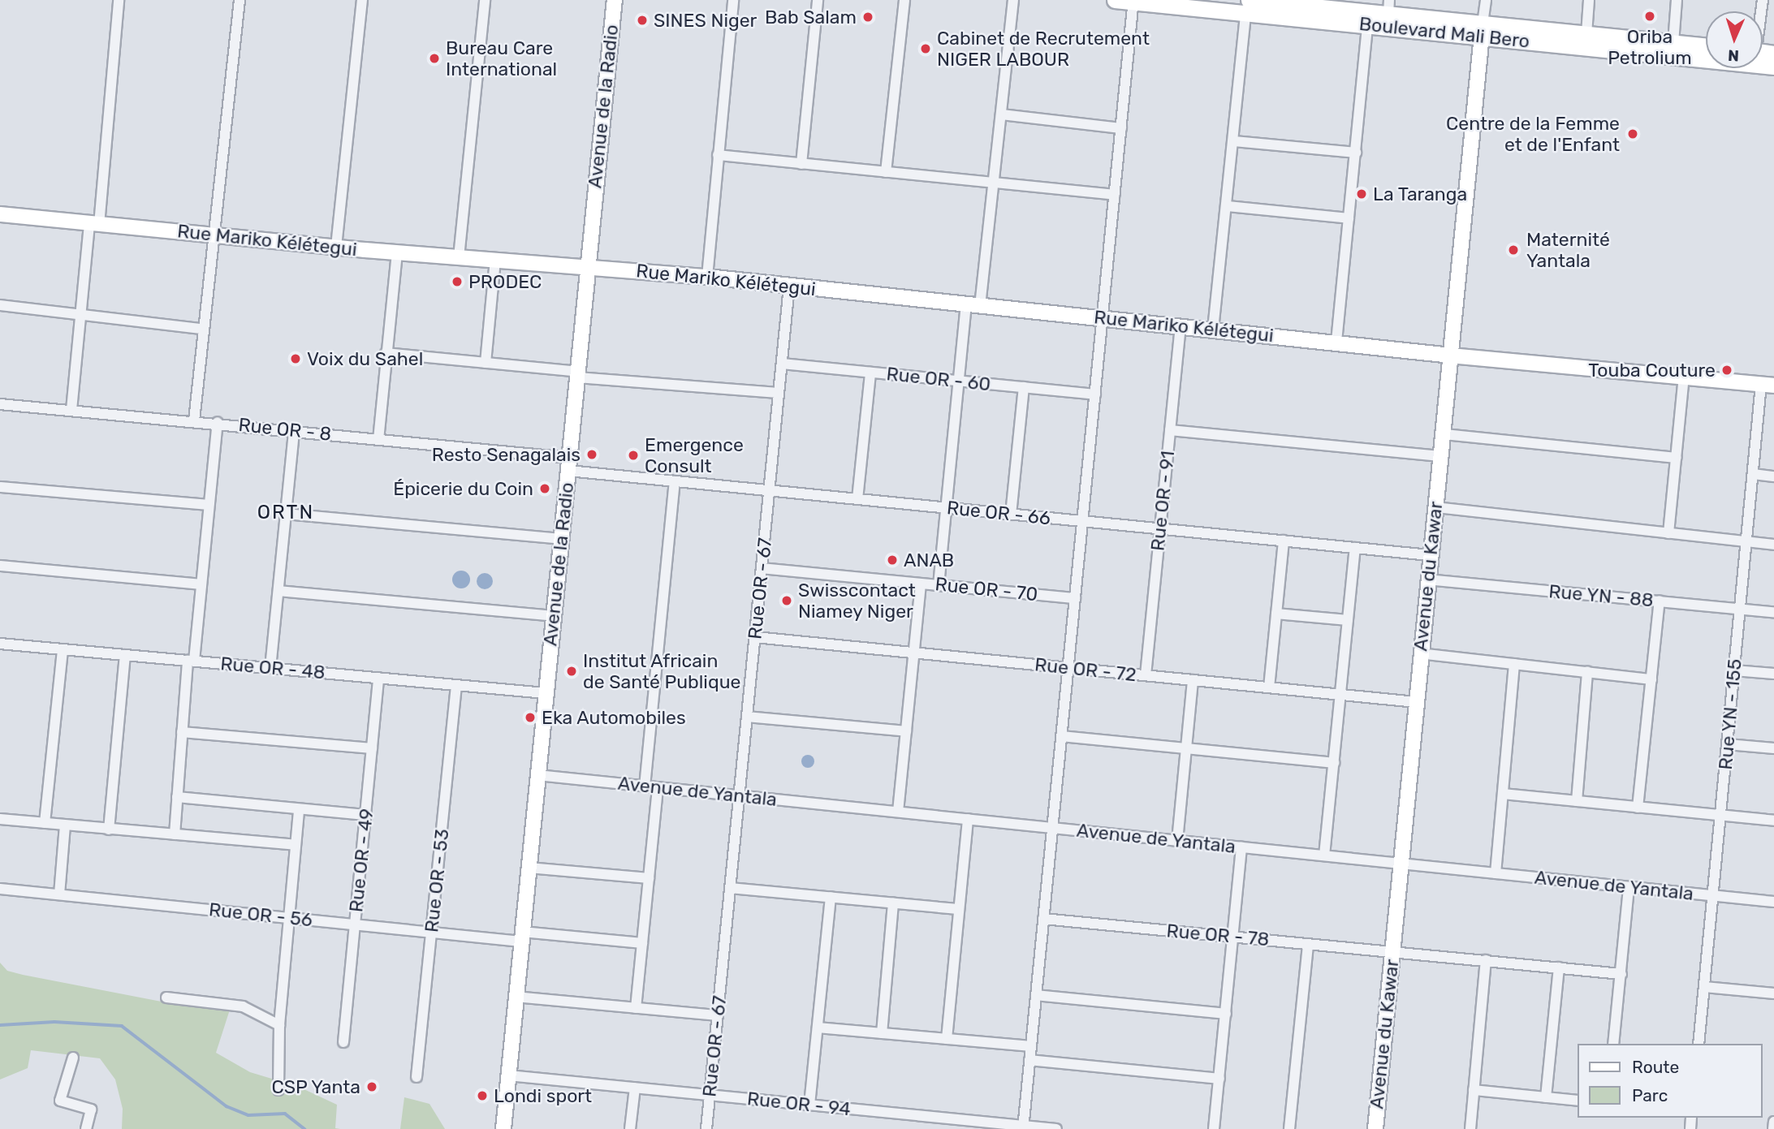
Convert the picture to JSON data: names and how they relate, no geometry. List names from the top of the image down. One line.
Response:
{"streets":{"main road":["Boulevard Mali Bero"],"street":["Avenue de la Radio","Rue Mariko Kélétegui","Rue OR - 60","Rue OR - 8","Rue OR - 91","Rue OR - 66","Avenue du Kawar","Rue OR - 67","Rue OR - 70","Rue YN - 88","Rue OR - 48","Rue OR - 72","Rue YN - 155","Avenue de Yantala","Rue OR - 49","Rue OR - 53","Rue OR - 56","Rue OR - 78","Rue OR - 94"]},"crossings":[["Boulevard Mali Bero","Avenue du Kawar"],["Avenue de la Radio","Rue Mariko Kélétegui"],["Avenue de la Radio","Rue OR - 8"],["Avenue de la Radio","Rue OR - 66"],["Avenue de la Radio","Rue OR - 48"],["Avenue de la Radio","Avenue de Yantala"],["Avenue de la Radio","Rue OR - 56"],["Avenue de la Radio","Rue OR - 94"],["Rue Mariko Kélétegui","Rue OR - 91"],["Rue Mariko Kélétegui","Avenue du Kawar"],["Rue Mariko Kélétegui","Rue OR - 67"],["Rue Mariko Kélétegui","Rue YN - 155"],["Rue OR - 60","Rue OR - 67"],["Rue OR - 8","Rue OR - 66"],["Rue OR - 91","Rue OR - 66"],["Rue OR - 91","Rue OR - 72"],["Rue OR - 66","Avenue du Kawar"],["Rue OR - 66","Rue OR - 67"],["Avenue du Kawar","Rue YN - 88"],["Avenue du Kawar","Rue OR - 72"],["Avenue du Kawar","Avenue de Yantala"],["Avenue du Kawar","Rue OR - 78"],["Rue OR - 67","Rue OR - 70"],["Rue OR - 67","Rue OR - 72"],["Rue OR - 67","Avenue de Yantala"],["Rue OR - 67","Rue OR - 94"],["Rue YN - 88","Rue YN - 155"],["Rue OR - 48","Rue OR - 49"],["Rue OR - 48","Rue OR - 53"],["Rue YN - 155","Avenue de Yantala"],["Rue OR - 49","Rue OR - 56"],["Rue OR - 53","Rue OR - 56"]],"districts":["ORTN"],"places":["Oriba Petrolium","Bab Salam","SINES Niger","Cabinet de Recrutement NIGER LABOUR","Bureau Care International","Centre de la Femme et de l'Enfant","La Taranga","Maternité Yantala","PRODEC","Voix du Sahel","Touba Couture","Resto Senagalais","Emergence Consult","Épicerie du Coin","ANAB","Swisscontact Niamey Niger","Institut Africain de Santé Publique","Eka Automobiles","CSP Yanta","Londi sport"],"legend":["Route","Parc"],"north":"bottom"}
